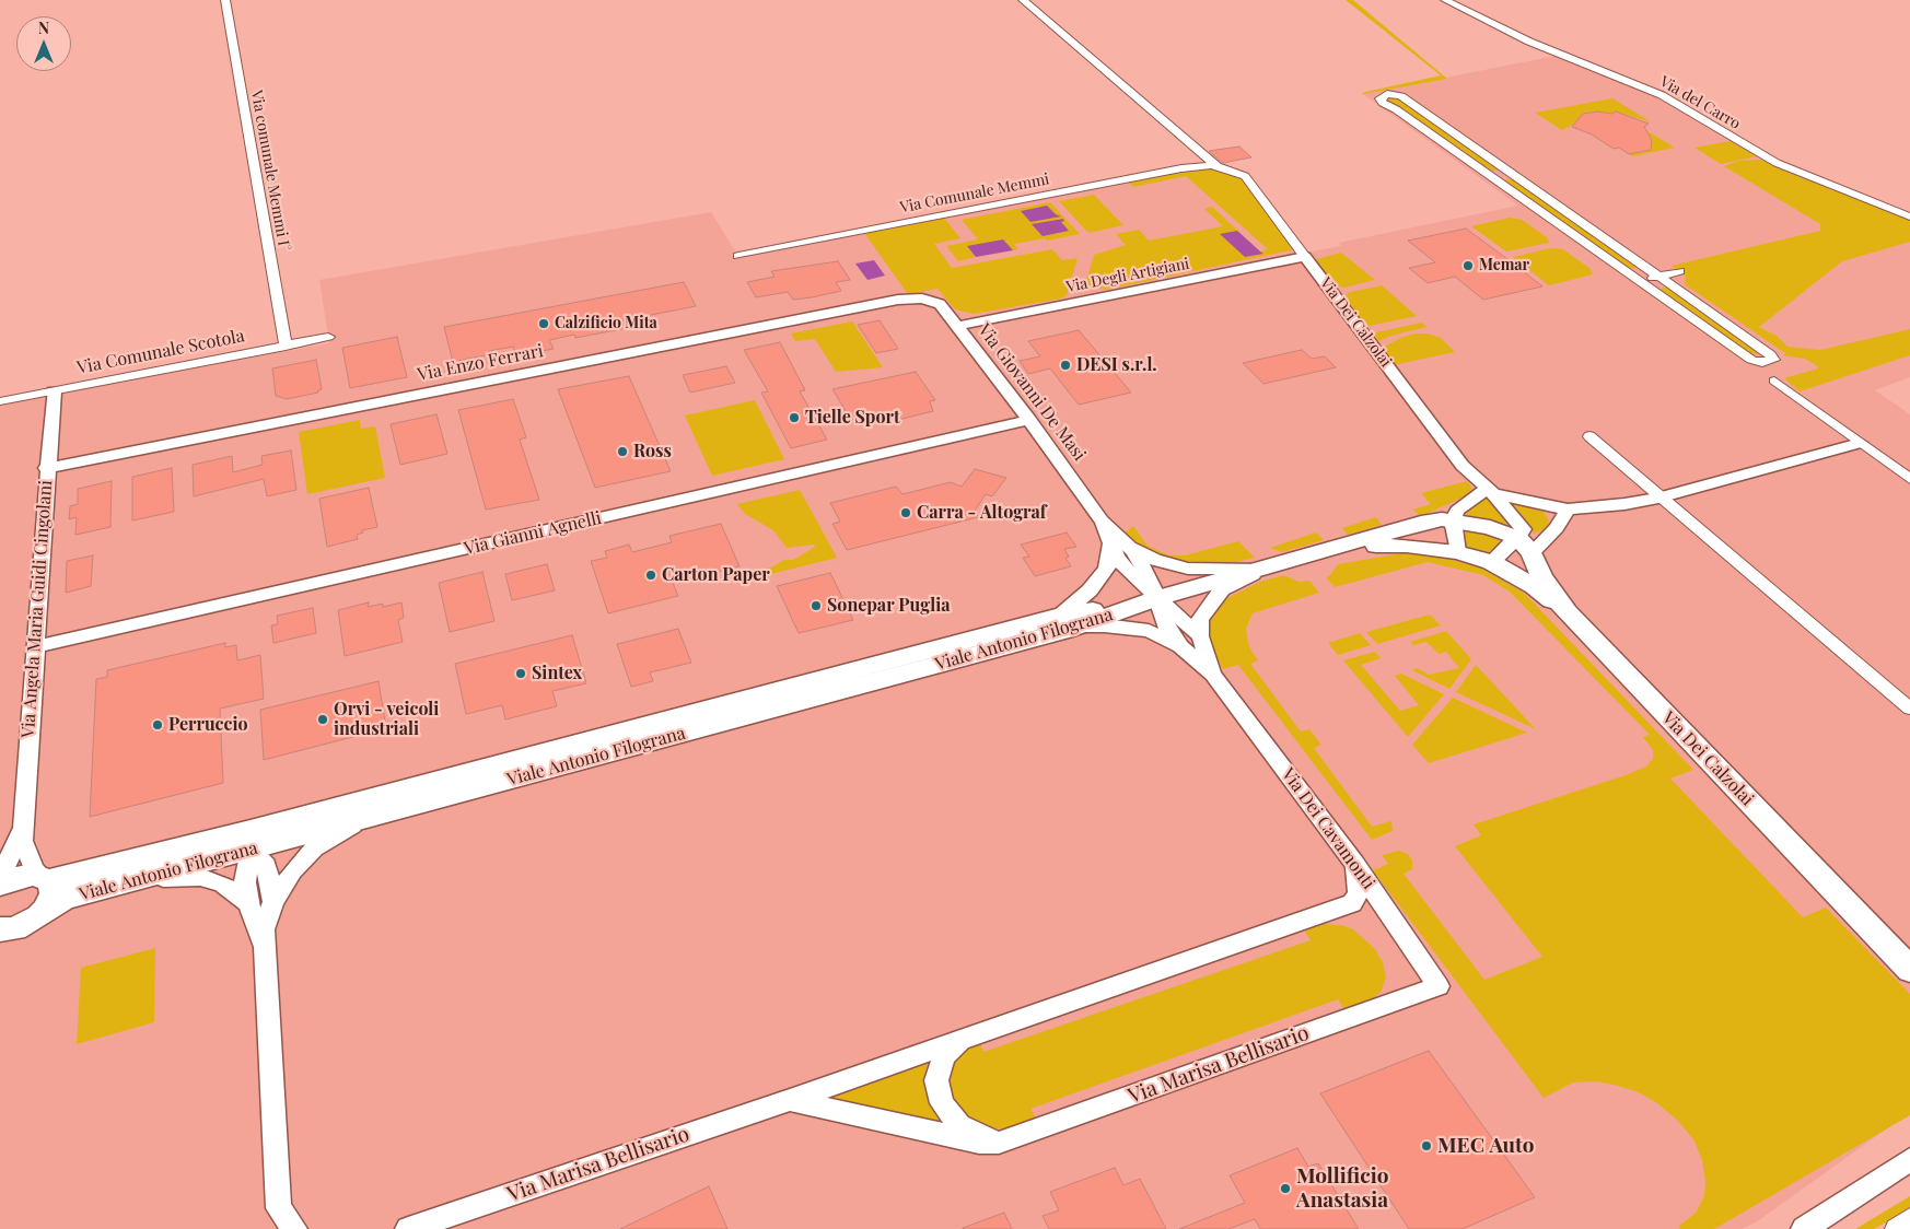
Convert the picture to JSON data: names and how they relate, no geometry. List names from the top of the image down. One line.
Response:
{"streets":{"main road":["Via Dei Calzolai","Viale Antonio Filograna"],"street":["Via del Carro","Via comunale Memmi I°","Via Comunale Memmi","Via Degli Artigiani","Via Comunale Scotola","Via Enzo Ferrari","Via Giovanni De Masi","Via Gianni Agnelli","Via Angela Maria Guidi Cingolani","Via Dei Cavamonti","Via Marisa Bellisario"]},"crossings":[["Via comunale Memmi I°","Via Comunale Scotola"],["Via Comunale Memmi","Via Dei Calzolai"],["Via Degli Artigiani","Via Dei Calzolai"],["Via Degli Artigiani","Via Giovanni De Masi"],["Via Dei Calzolai","Viale Antonio Filograna"],["Via Comunale Scotola","Via Angela Maria Guidi Cingolani"],["Via Enzo Ferrari","Via Giovanni De Masi"],["Via Enzo Ferrari","Via Angela Maria Guidi Cingolani"],["Via Giovanni De Masi","Via Gianni Agnelli"],["Via Giovanni De Masi","Viale Antonio Filograna"],["Via Gianni Agnelli","Via Angela Maria Guidi Cingolani"],["Via Dei Cavamonti","Via Marisa Bellisario"]],"places":["Memar","Calzificio Mita","DESI s.r.l.","Tielle Sport","Ross","Carra - Altograf","Carton Paper","Sonepar Puglia","Sintex","Orvi - veicoli industriali","Perruccio","MEC Auto","Mollificio Anastasia"],"north":"top"}
